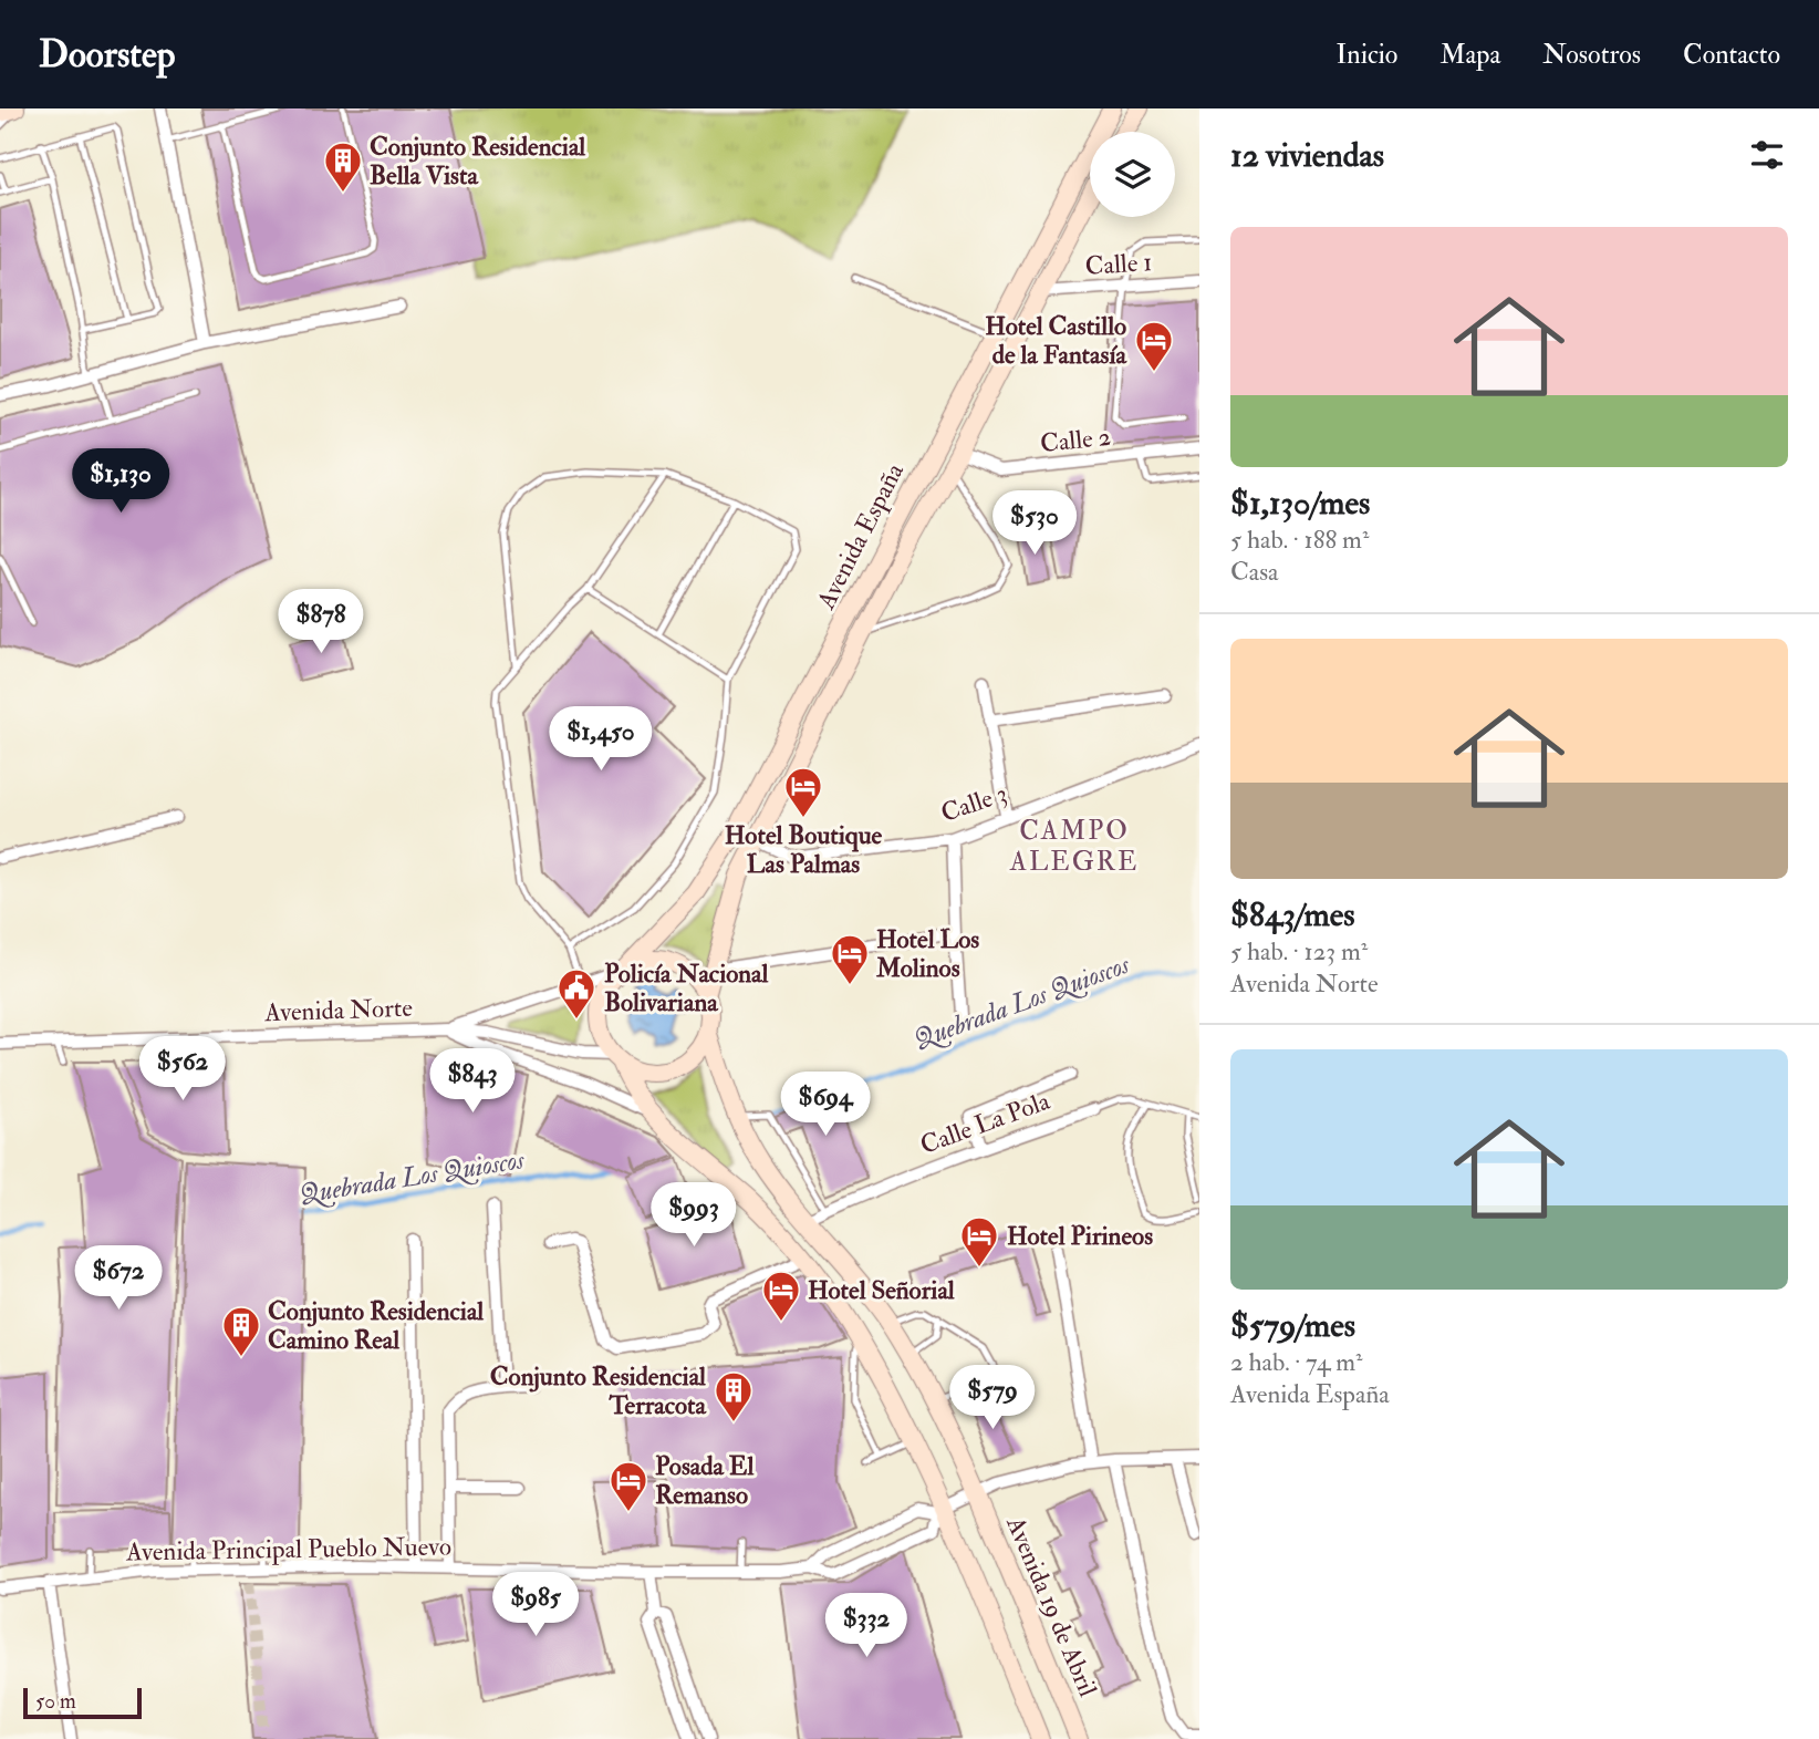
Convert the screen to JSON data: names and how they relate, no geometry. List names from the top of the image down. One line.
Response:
{"streets":{"main road":["Avenida España","Avenida 19 de Abril"],"street":["Calle 1","Calle 2","Calle 3","Avenida Norte","Calle La Pola","Avenida Principal Pueblo Nuevo"]},"crossings":[["Calle 1","Avenida España"],["Calle 2","Avenida España"],["Avenida España","Calle 3"],["Avenida España","Avenida Norte"],["Avenida Principal Pueblo Nuevo","Avenida 19 de Abril"]],"districts":["CAMPO ALEGRE"],"water":["Quebrada Los Quioscos"],"places":{"building":["Conjunto Residencial Bella Vista","Conjunto Residencial Camino Real","Conjunto Residencial Terracota"],"hotel":["Hotel Castillo de la Fantasía","Hotel Boutique Las Palmas","Hotel Los Molinos","Hotel Pirineos","Hotel Señorial","Posada El Remanso"],"public building":["Policía Nacional Bolivariana"]},"scale_bar":"50 m","page":{"header":"Doorstep","nav":["Inicio","Mapa","Nosotros","Contacto"],"heading":"12 viviendas","list":[{"name":"$1,130/mes","note":"5 hab. · 188 m² · Casa"},{"name":"$843/mes","note":"5 hab. · 123 m² · Avenida Norte"},{"name":"$579/mes","note":"2 hab. · 74 m² · Avenida España"}],"price":["$1,130","$530","$878","$1,450","$562","$843","$694","$993","$672","$579","$985","$332"],"scale":"50 m"}}
